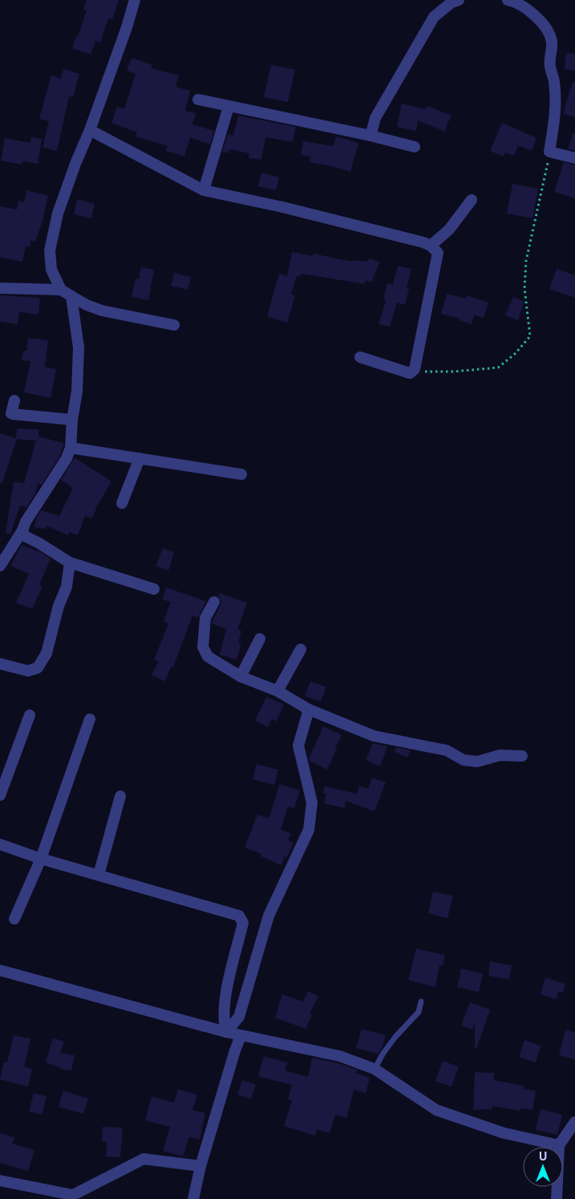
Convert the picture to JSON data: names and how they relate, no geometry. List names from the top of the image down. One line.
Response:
{"north":"top"}
